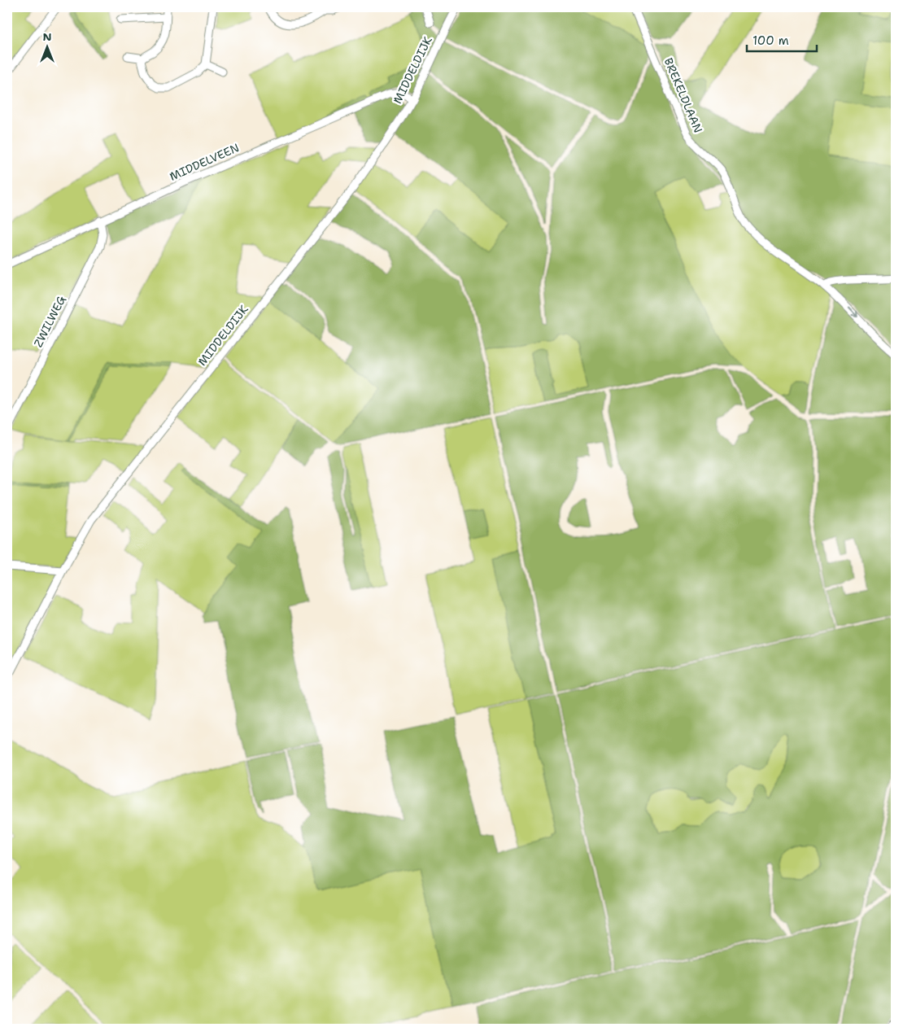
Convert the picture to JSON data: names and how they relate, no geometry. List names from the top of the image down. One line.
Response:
{"streets":{"street":["MIDDELDIJK","BREKELDLAAN","MIDDELVEEN","ZWILWEG"]},"crossings":[["MIDDELDIJK","MIDDELVEEN"],["MIDDELVEEN","ZWILWEG"]],"scale_bar":"100 m","north":"top"}
